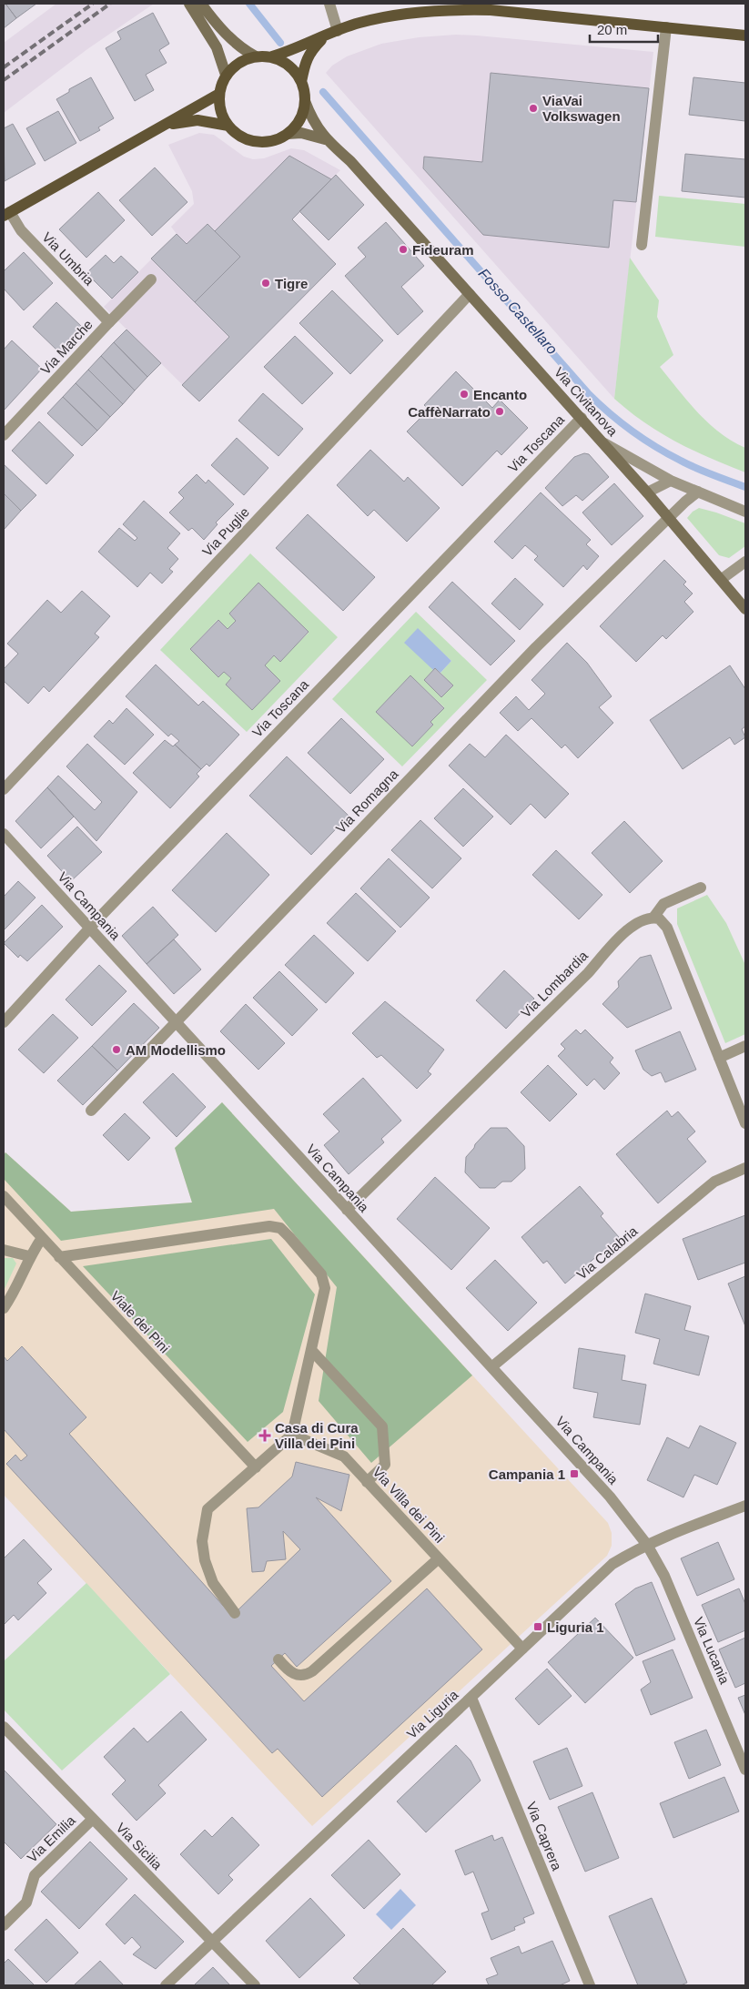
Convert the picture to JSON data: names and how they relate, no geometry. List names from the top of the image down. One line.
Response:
{"streets":{"street":["Via Umbria","Via Marche","Via Civitanova","Via Toscana","Via Puglie","Via Romagna","Via Campania","Via Lombardia","Via Calabria","Viale dei Pini","Via Villa dei Pini","Via Lucania","Via Liguria","Via Caprera","Via Emilia","Via Sicilia"]},"crossings":[["Via Umbria","Via Marche"],["Via Civitanova","Via Toscana"],["Via Civitanova","Via Puglie"],["Via Civitanova","Via Romagna"],["Via Toscana","Via Campania"],["Via Romagna","Via Campania"],["Via Campania","Via Lombardia"],["Via Campania","Via Calabria"],["Via Campania","Via Lucania"],["Via Campania","Via Liguria"],["Via Villa dei Pini","Via Liguria"],["Via Lucania","Via Liguria"],["Via Liguria","Via Caprera"],["Via Liguria","Via Sicilia"],["Via Emilia","Via Sicilia"]],"water":["Fosso Castellaro"],"places":{"other":["ViaVai Volkswagen","Fideuram","Tigre","Encanto","CaffèNarrato","AM Modellismo"],"health":["Casa di Cura Villa dei Pini"],"transit":["Campania 1","Liguria 1"]},"scale_bar":"20 m"}
